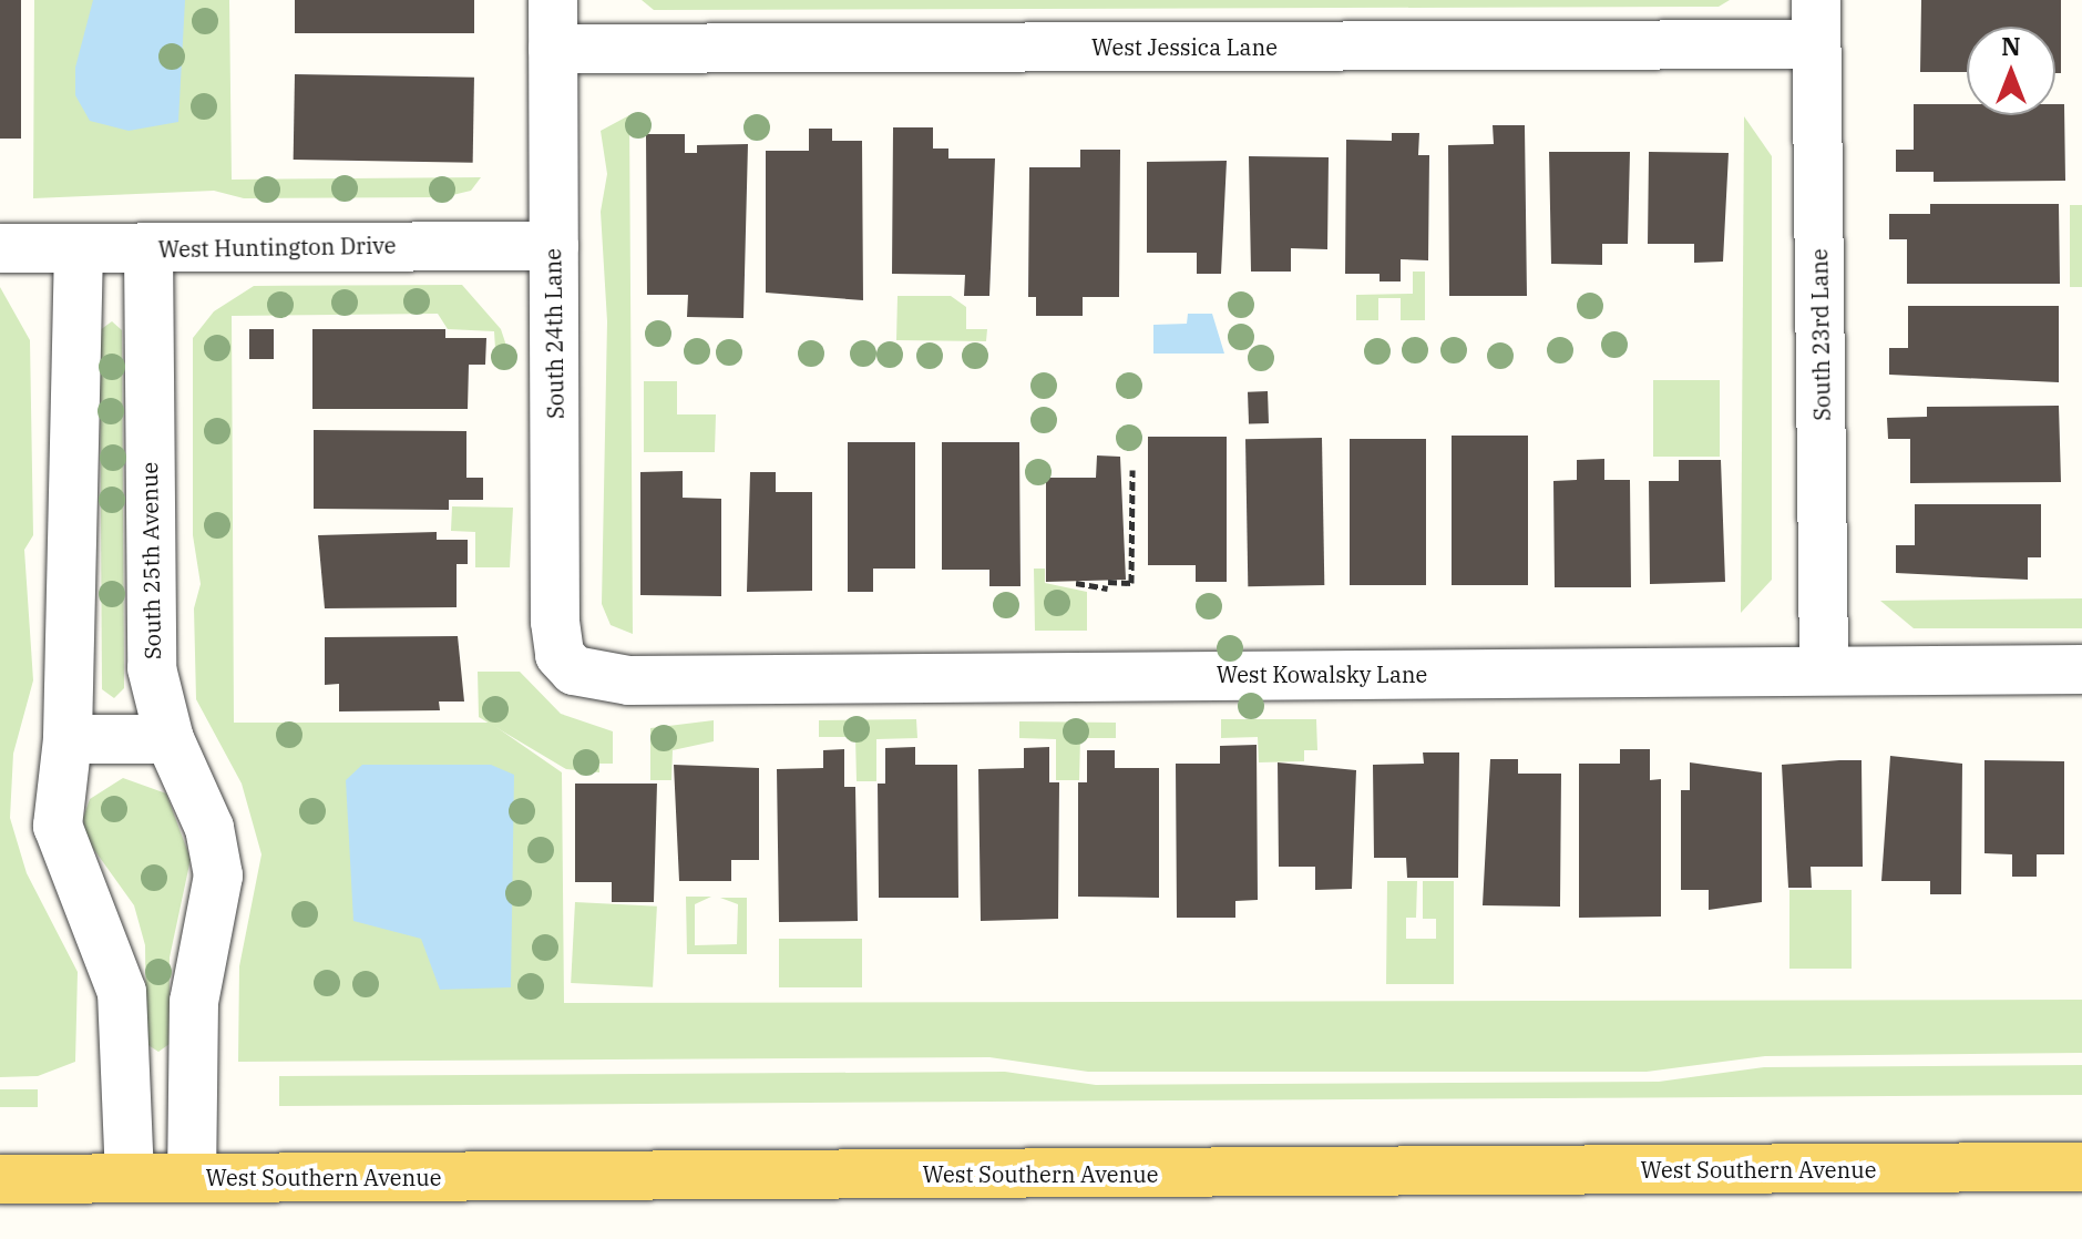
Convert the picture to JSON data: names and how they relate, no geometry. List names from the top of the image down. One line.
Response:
{"streets":{"main road":["West Southern Avenue"],"street":["West Jessica Lane","West Huntington Drive","South 24th Lane","South 23rd Lane","South 25th Avenue","West Kowalsky Lane"]},"crossings":[["West Jessica Lane","South 24th Lane"],["West Jessica Lane","South 23rd Lane"],["West Huntington Drive","South 24th Lane"],["West Huntington Drive","South 25th Avenue"],["South 24th Lane","West Kowalsky Lane"],["South 23rd Lane","West Kowalsky Lane"],["South 25th Avenue","West Southern Avenue"]],"north":"top"}
